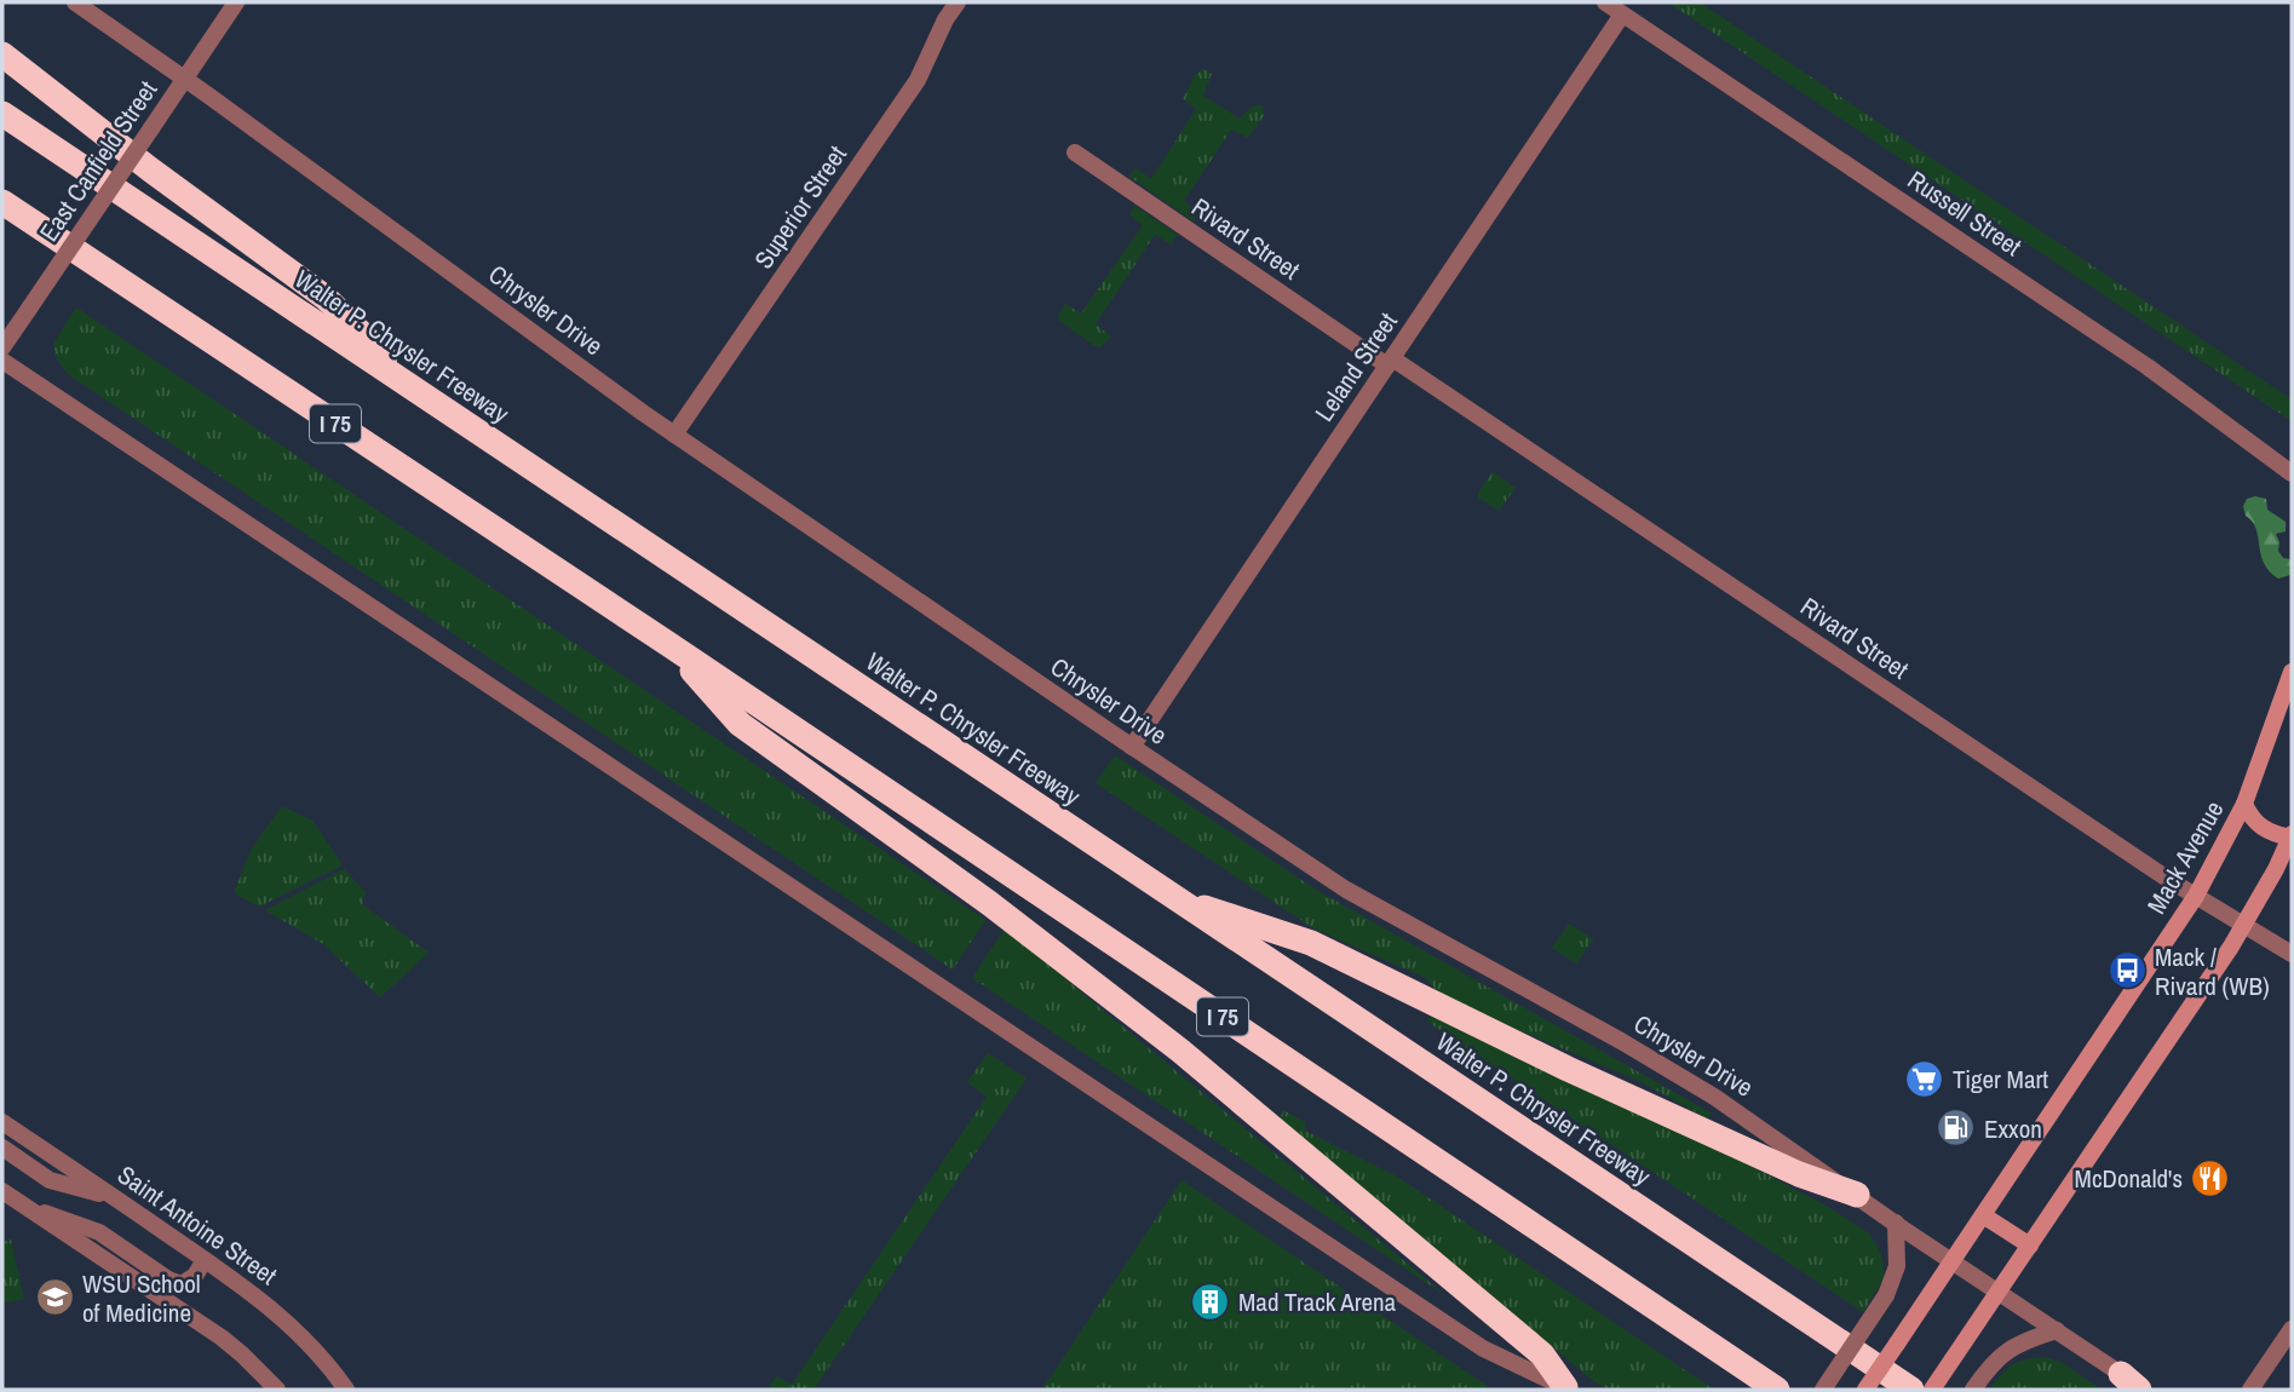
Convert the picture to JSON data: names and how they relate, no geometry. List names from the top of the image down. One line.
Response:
{"streets":{"highway":["Walter P. Chrysler Freeway","I 75"],"main road":["Mack Avenue"],"street":["East Canfield Street","Superior Street","Russell Street","Rivard Street","Chrysler Drive","Leland Street","Saint Antoine Street"]},"crossings":[["East Canfield Street","Chrysler Drive"],["Superior Street","Chrysler Drive"],["Russell Street","Leland Street"],["Rivard Street","Leland Street"],["Rivard Street","Mack Avenue"],["Chrysler Drive","Leland Street"],["Chrysler Drive","Mack Avenue"]],"places":{"bus stop":["Mack / Rivard (WB)"],"supermarket":["Tiger Mart"],"fuel station":["Exxon"],"restaurant":["McDonald's"],"school or university":["WSU School of Medicine"],"building":["Mad Track Arena"]}}
